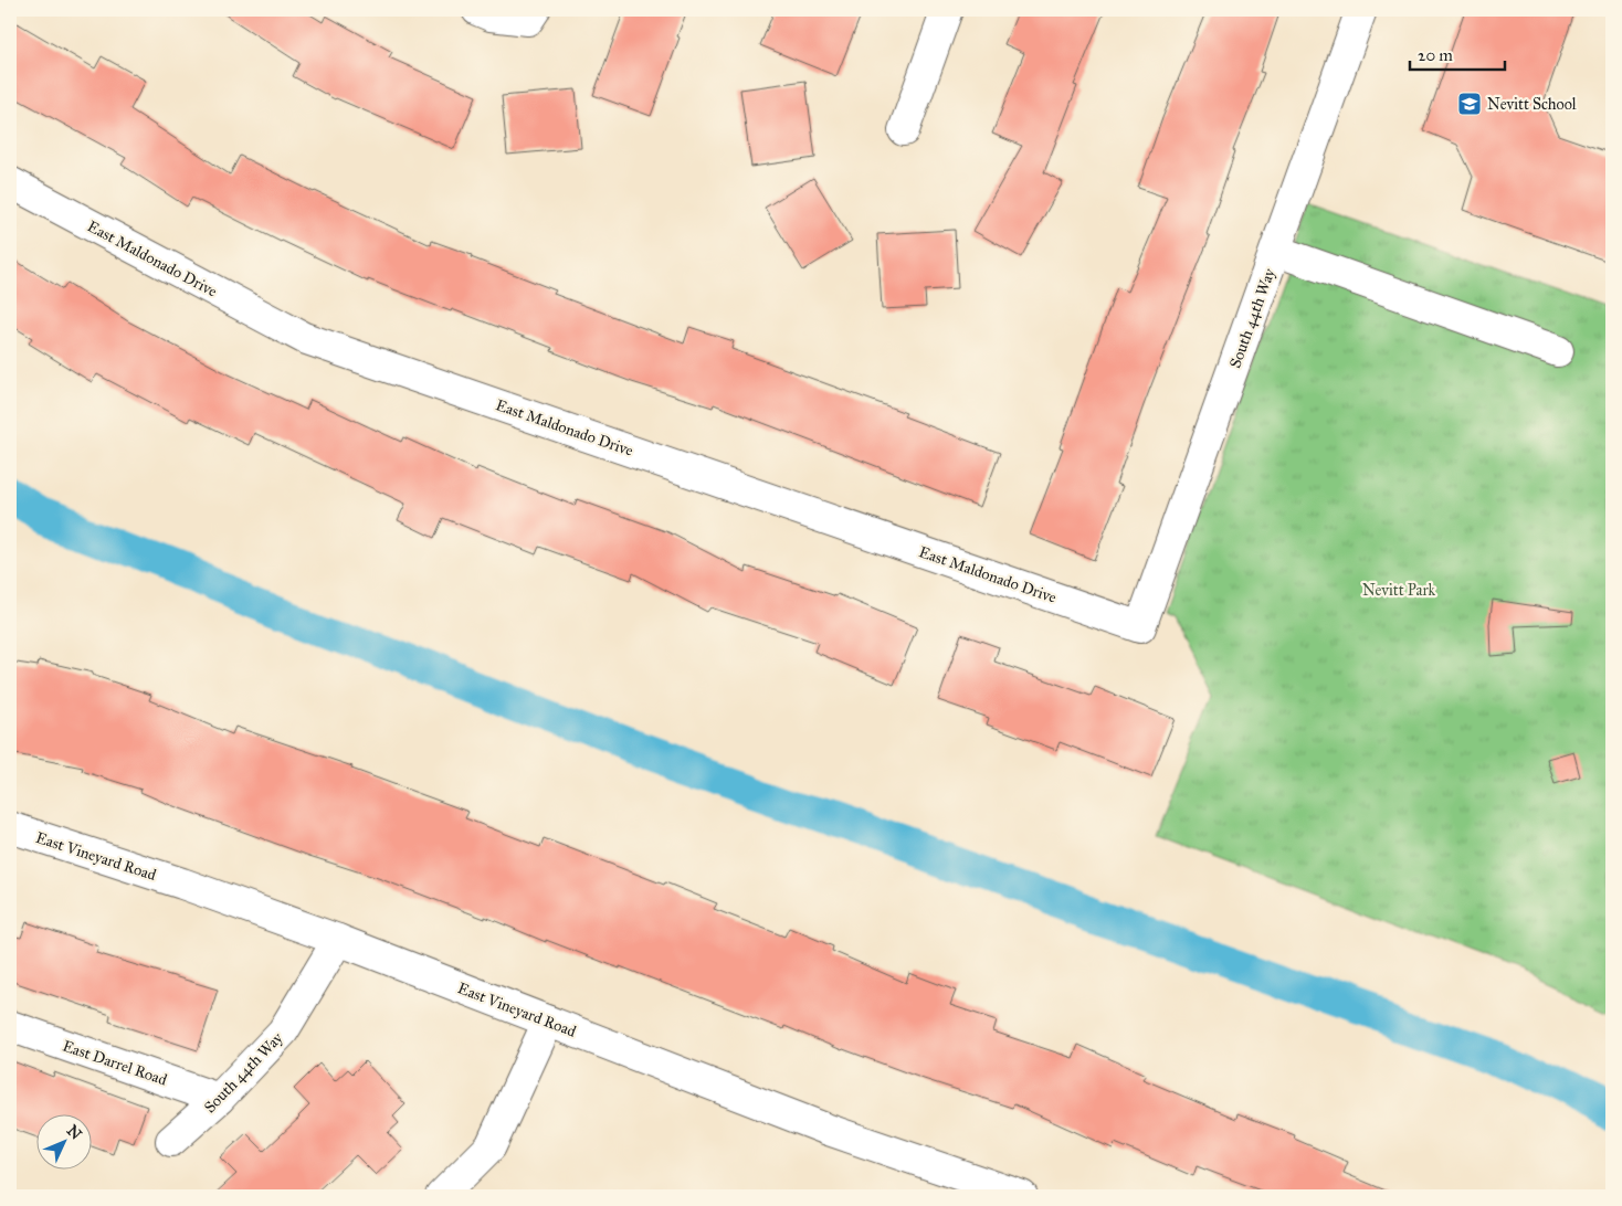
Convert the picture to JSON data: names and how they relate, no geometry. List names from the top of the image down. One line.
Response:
{"streets":{"street":["East Maldonado Drive","South 44th Way","East Vineyard Road","East Darrel Road"]},"crossings":[["East Maldonado Drive","South 44th Way"],["South 44th Way","East Vineyard Road"],["South 44th Way","East Darrel Road"]],"parks":["Nevitt Park"],"places":{"school or university":["Nevitt School"]},"scale_bar":"20 m","north":"top right"}
